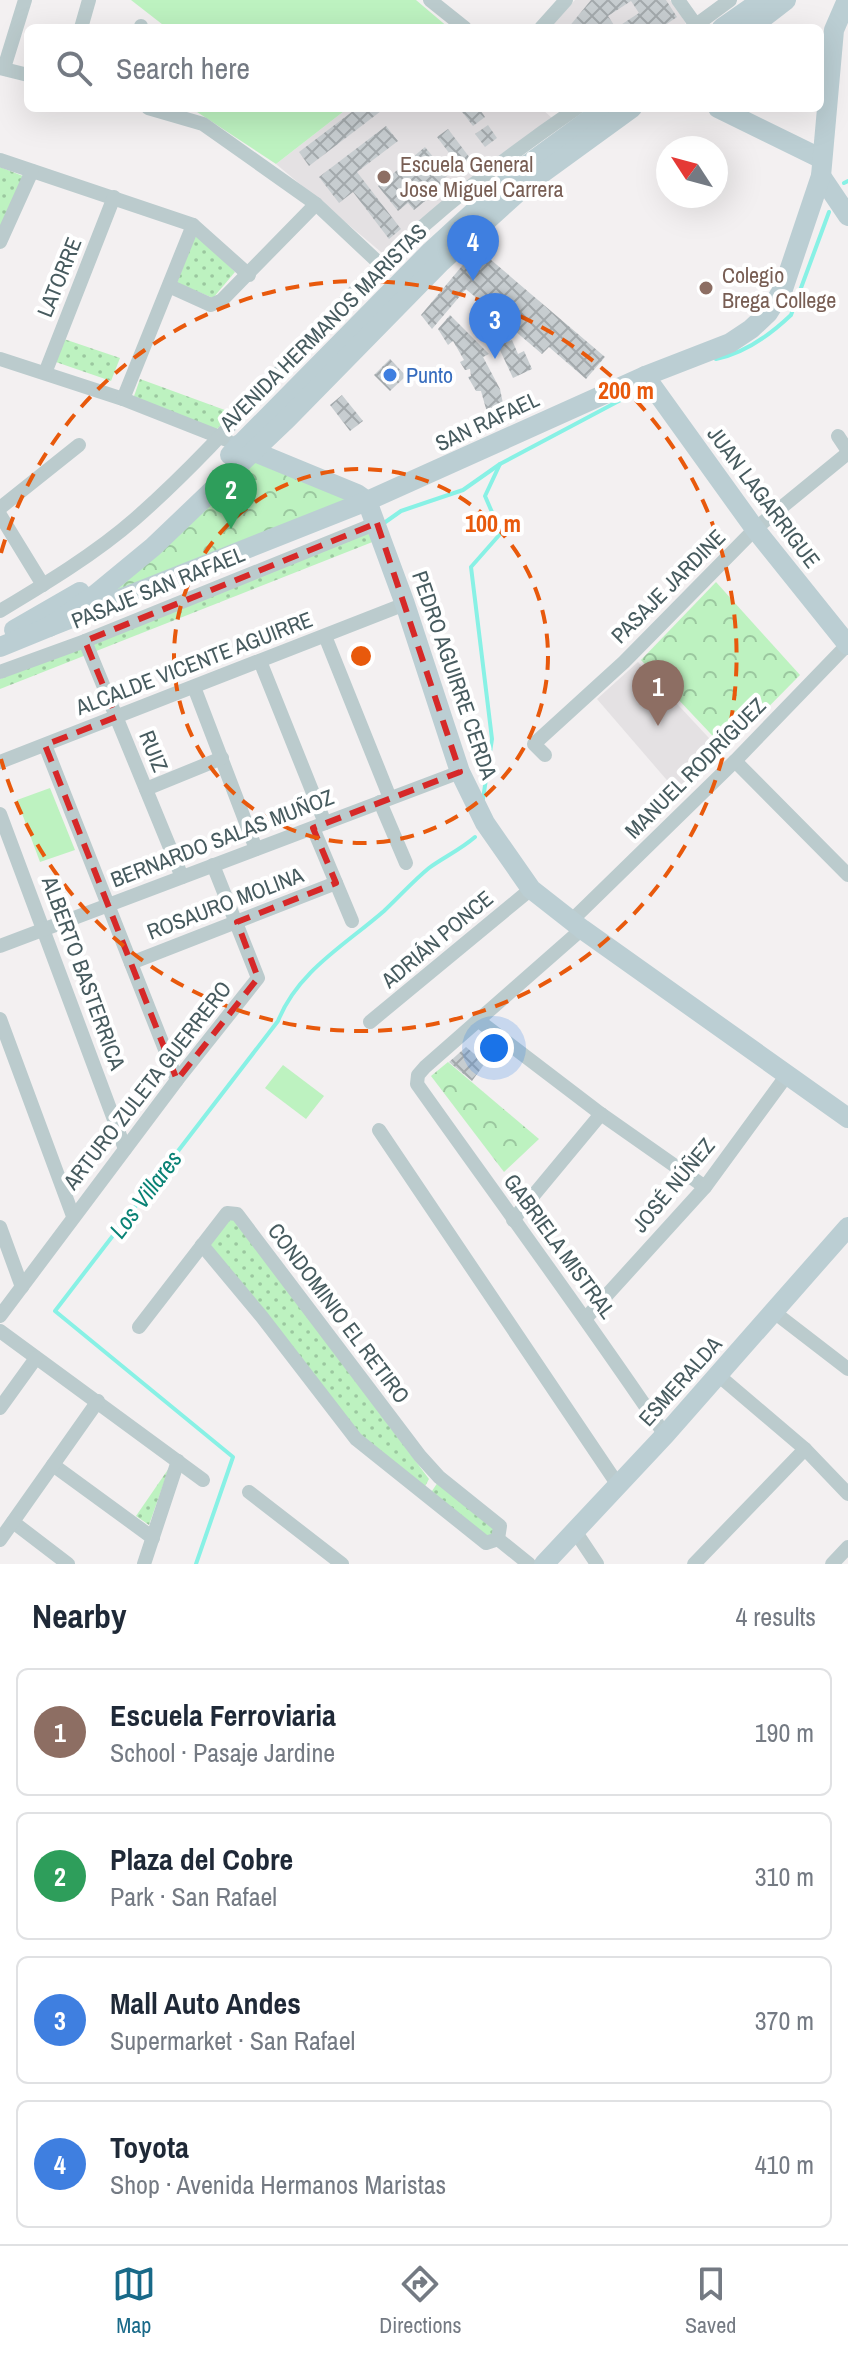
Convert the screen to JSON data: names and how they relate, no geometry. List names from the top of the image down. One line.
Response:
{"streets":{"street":["LATORRE","AVENIDA HERMANOS MARISTAS","SAN RAFAEL","JUAN LAGARRIGUE","PASAJE JARDINE","PASAJE SAN RAFAEL","ALCALDE VICENTE AGUIRRE","PEDRO AGUIRRE CERDA","RUIZ","MANUEL RODRÍGUEZ","BERNARDO SALAS MUÑOZ","ROSAURO MOLINA","ADRIÁN PONCE","ALBERTO BASTERRICA","ARTURO ZULETA GUERRERO","JOSÉ NÚÑEZ","GABRIELA MISTRAL","CONDOMINIO EL RETIRO","ESMERALDA"]},"crossings":[["AVENIDA HERMANOS MARISTAS","SAN RAFAEL"],["SAN RAFAEL","JUAN LAGARRIGUE"],["SAN RAFAEL","PEDRO AGUIRRE CERDA"],["JUAN LAGARRIGUE","PASAJE JARDINE"],["JUAN LAGARRIGUE","MANUEL RODRÍGUEZ"],["PASAJE SAN RAFAEL","PEDRO AGUIRRE CERDA"],["PASAJE SAN RAFAEL","RUIZ"],["ALCALDE VICENTE AGUIRRE","PEDRO AGUIRRE CERDA"],["ALCALDE VICENTE AGUIRRE","RUIZ"],["PEDRO AGUIRRE CERDA","MANUEL RODRÍGUEZ"],["PEDRO AGUIRRE CERDA","BERNARDO SALAS MUÑOZ"],["PEDRO AGUIRRE CERDA","ADRIÁN PONCE"],["PEDRO AGUIRRE CERDA","JOSÉ NÚÑEZ"],["RUIZ","BERNARDO SALAS MUÑOZ"],["MANUEL RODRÍGUEZ","GABRIELA MISTRAL"],["BERNARDO SALAS MUÑOZ","ALBERTO BASTERRICA"],["BERNARDO SALAS MUÑOZ","ARTURO ZULETA GUERRERO"],["ROSAURO MOLINA","ARTURO ZULETA GUERRERO"],["ALBERTO BASTERRICA","ARTURO ZULETA GUERRERO"],["JOSÉ NÚÑEZ","GABRIELA MISTRAL"],["GABRIELA MISTRAL","ESMERALDA"]],"water":["Los Villares"],"places":["Escuela General Jose Miguel Carrera","Colegio Brega College","Punto"],"north":"top left","page":{"search":"Search here","pins":["4","3","2","1"],"heading":["Nearby","4 results"],"list":[{"mark":"1","name":"Escuela Ferroviaria","note":"School · Pasaje Jardine","value":"190 m"},{"mark":"2","name":"Plaza del Cobre","note":"Park · San Rafael","value":"310 m"},{"mark":"3","name":"Mall Auto Andes","note":"Supermarket · San Rafael","value":"370 m"},{"mark":"4","name":"Toyota","note":"Shop · Avenida Hermanos Maristas","value":"410 m"}],"nav":["Map","Directions","Saved"]},"rings":["200 m","100 m"]}
